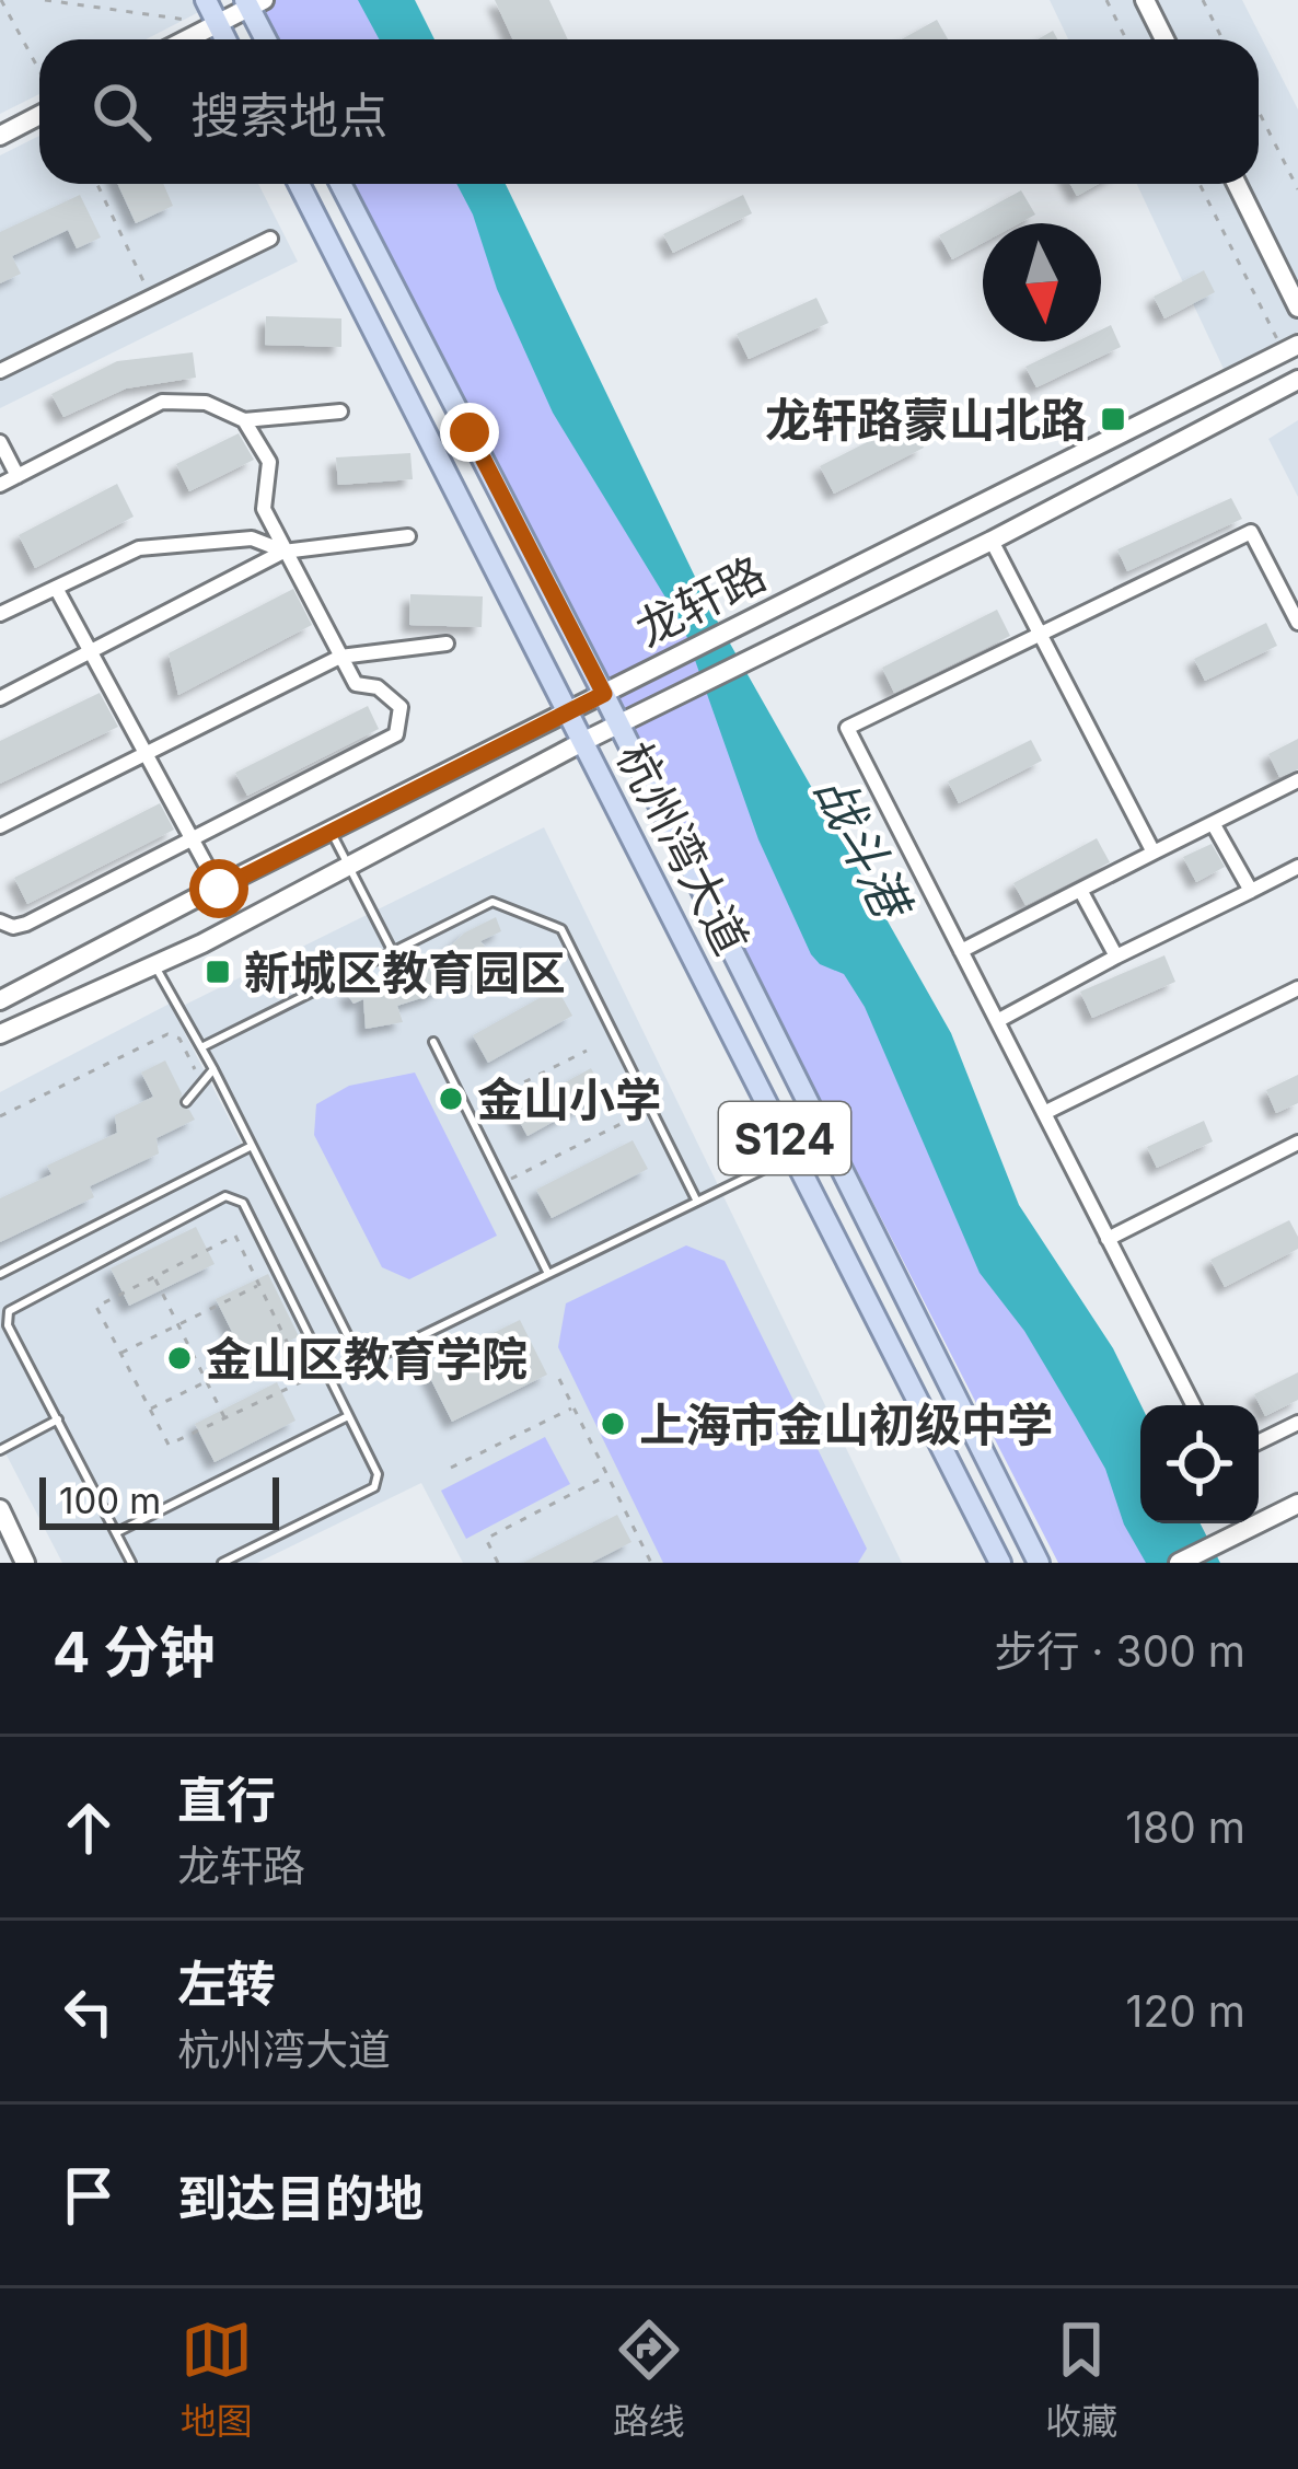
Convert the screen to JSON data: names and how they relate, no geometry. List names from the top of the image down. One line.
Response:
{"streets":{"main road":["杭州湾大道","S124"],"street":["龙轩路"]},"crossings":[["龙轩路","杭州湾大道"]],"water":["战斗港"],"places":{"transit":["龙轩路蒙山北路","新城区教育园区"],"other":["金山小学","金山区教育学院","上海市金山初级中学"]},"scale_bar":"100 m","north":"bottom","page":{"search":"搜索地点","scale":"100 m","heading":["4 分钟","步行 · 300 m"],"list":[["直行","龙轩路","180 m"],["左转","杭州湾大道","120 m"],"到达目的地"],"nav":["地图","路线","收藏"]}}
